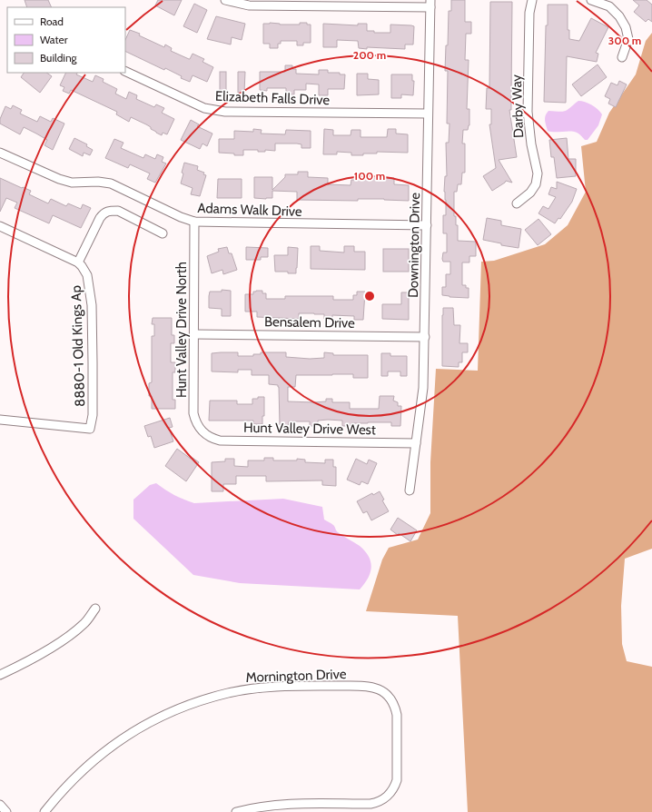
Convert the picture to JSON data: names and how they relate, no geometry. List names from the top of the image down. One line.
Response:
{"streets":{"street":["Elizabeth Falls Drive","Darby Way","Adams Walk Drive","Downington Drive","Bensalem Drive","Hunt Valley Drive North","8880-1 Old Kings Ap","Hunt Valley Drive West","Mornington Drive"]},"crossings":[["Elizabeth Falls Drive","Downington Drive"],["Adams Walk Drive","Downington Drive"],["Adams Walk Drive","Hunt Valley Drive North"],["Downington Drive","Bensalem Drive"],["Downington Drive","Hunt Valley Drive West"],["Bensalem Drive","Hunt Valley Drive North"],["Hunt Valley Drive North","Hunt Valley Drive West"]],"legend":["Road","Water","Building"],"rings":["300 m","200 m","100 m"]}
